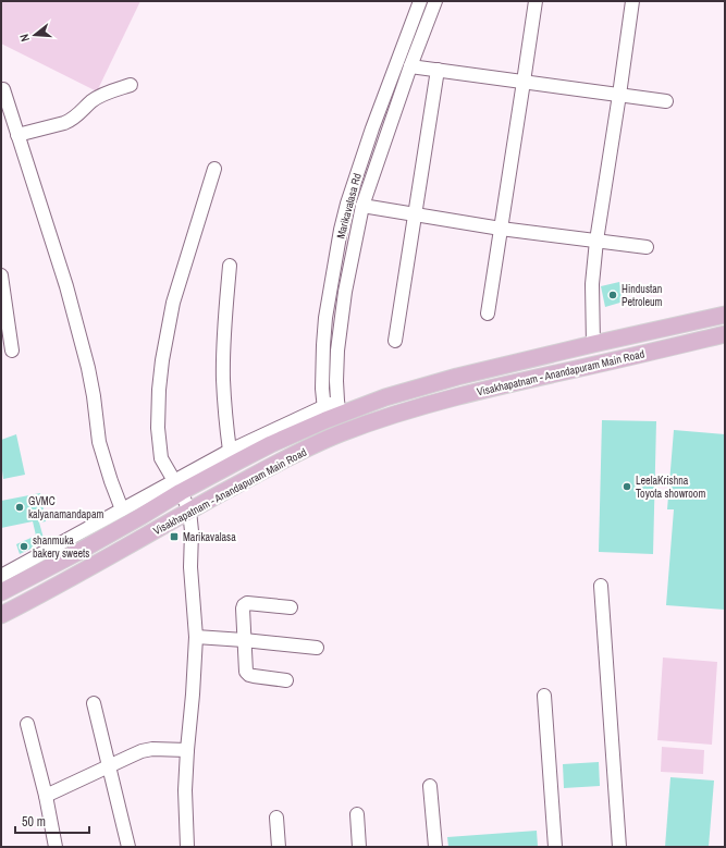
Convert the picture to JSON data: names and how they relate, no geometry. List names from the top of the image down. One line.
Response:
{"streets":{"main road":["Visakhapatnam - Anandapuram Main Road"],"street":["Marikavalasa Rd"]},"crossings":[["Marikavalasa Rd","Visakhapatnam - Anandapuram Main Road"]],"places":{"other":["Hindustan Petroleum","LeelaKrishna Toyota showroom","GVMC kalyanamandapam","shanmuka bakery sweets"],"transit":["Marikavalasa"]},"scale_bar":"50 m","north":"left"}
